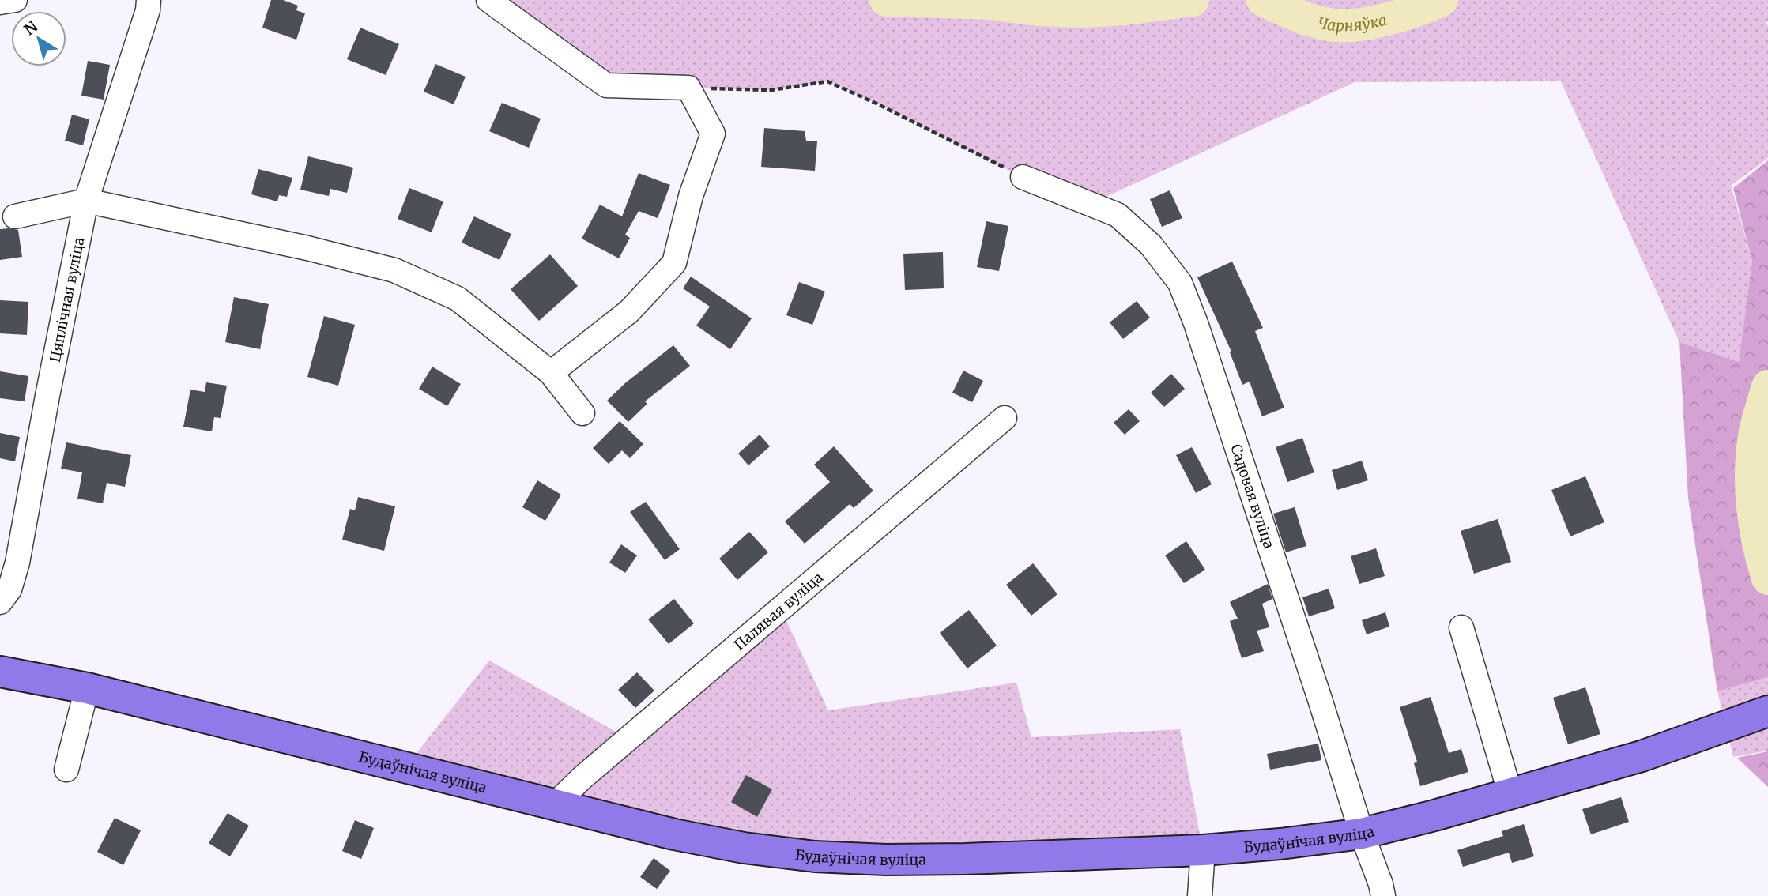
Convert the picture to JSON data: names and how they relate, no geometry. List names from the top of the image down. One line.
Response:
{"streets":{"main road":["Будаўнічая вуліца"],"street":["Цяплічная вуліца","Садовая вуліца","Палявая вуліца"]},"crossings":[["Садовая вуліца","Будаўнічая вуліца"],["Палявая вуліца","Будаўнічая вуліца"]],"water":["Чарняўка"],"north":"top left"}
